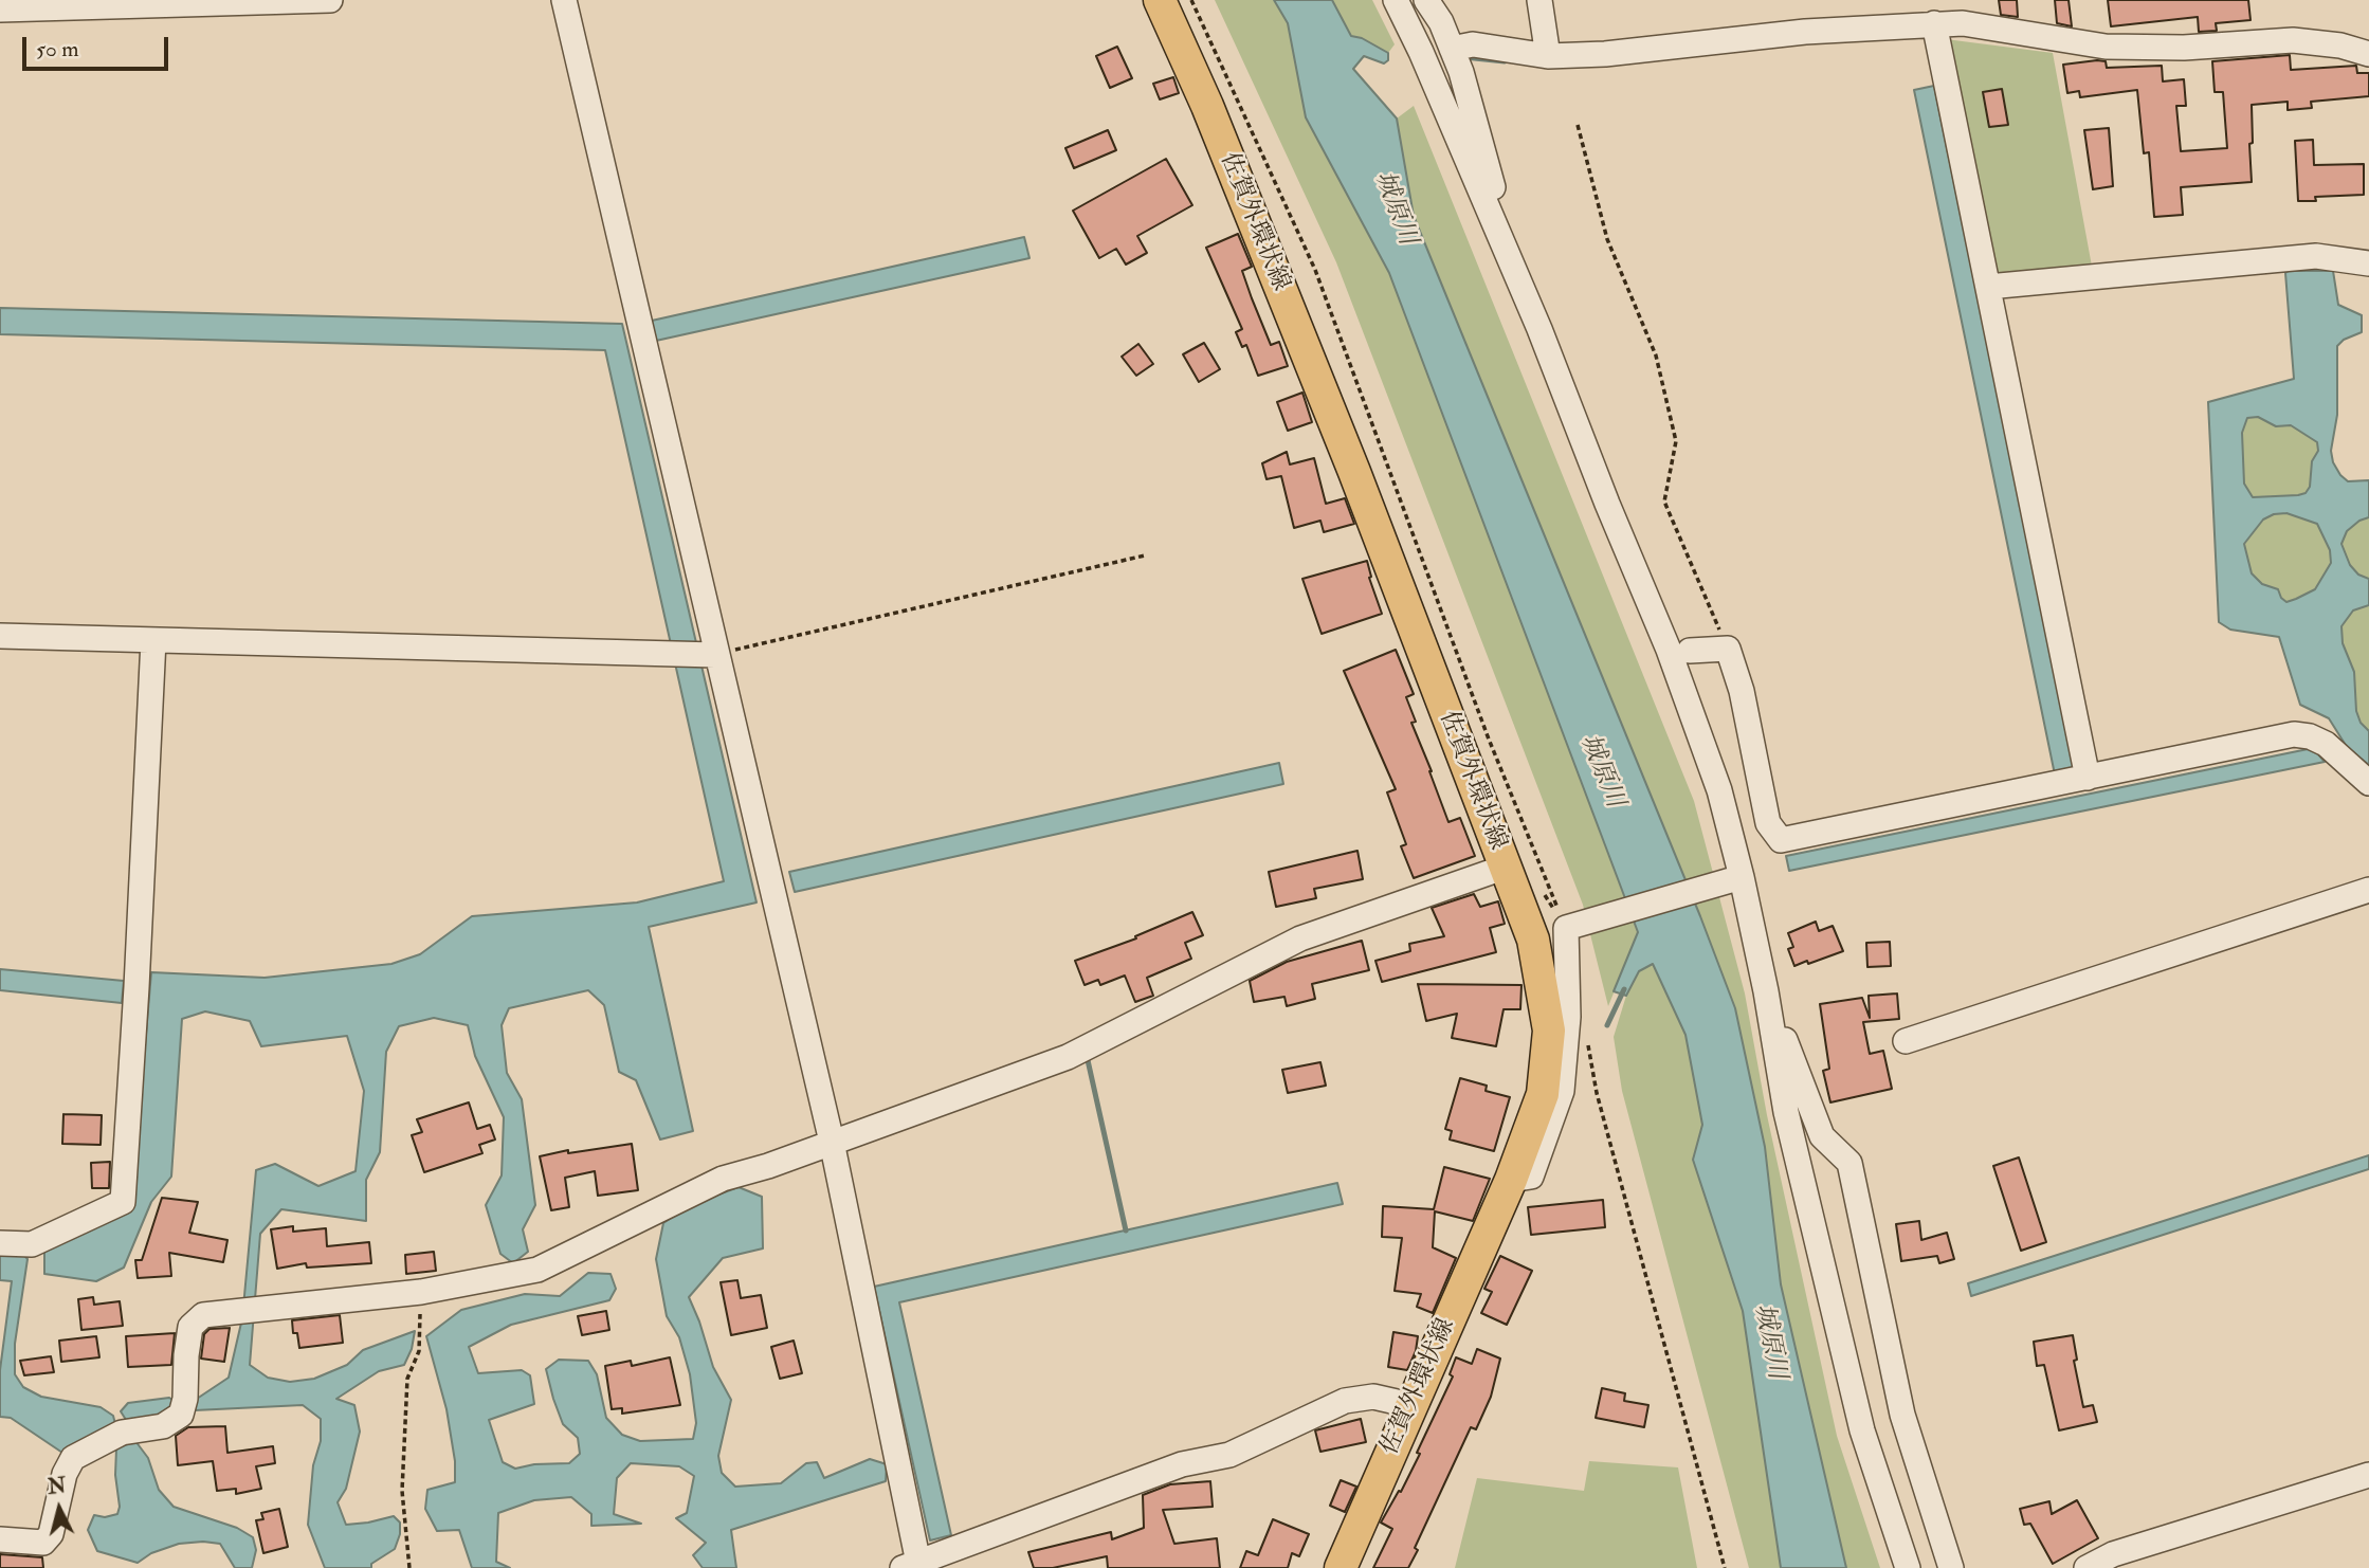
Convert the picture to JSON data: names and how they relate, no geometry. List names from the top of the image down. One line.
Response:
{"streets":{"main road":["佐賀外環状線"]},"water":["城原川"],"scale_bar":"50 m","north":"top"}
